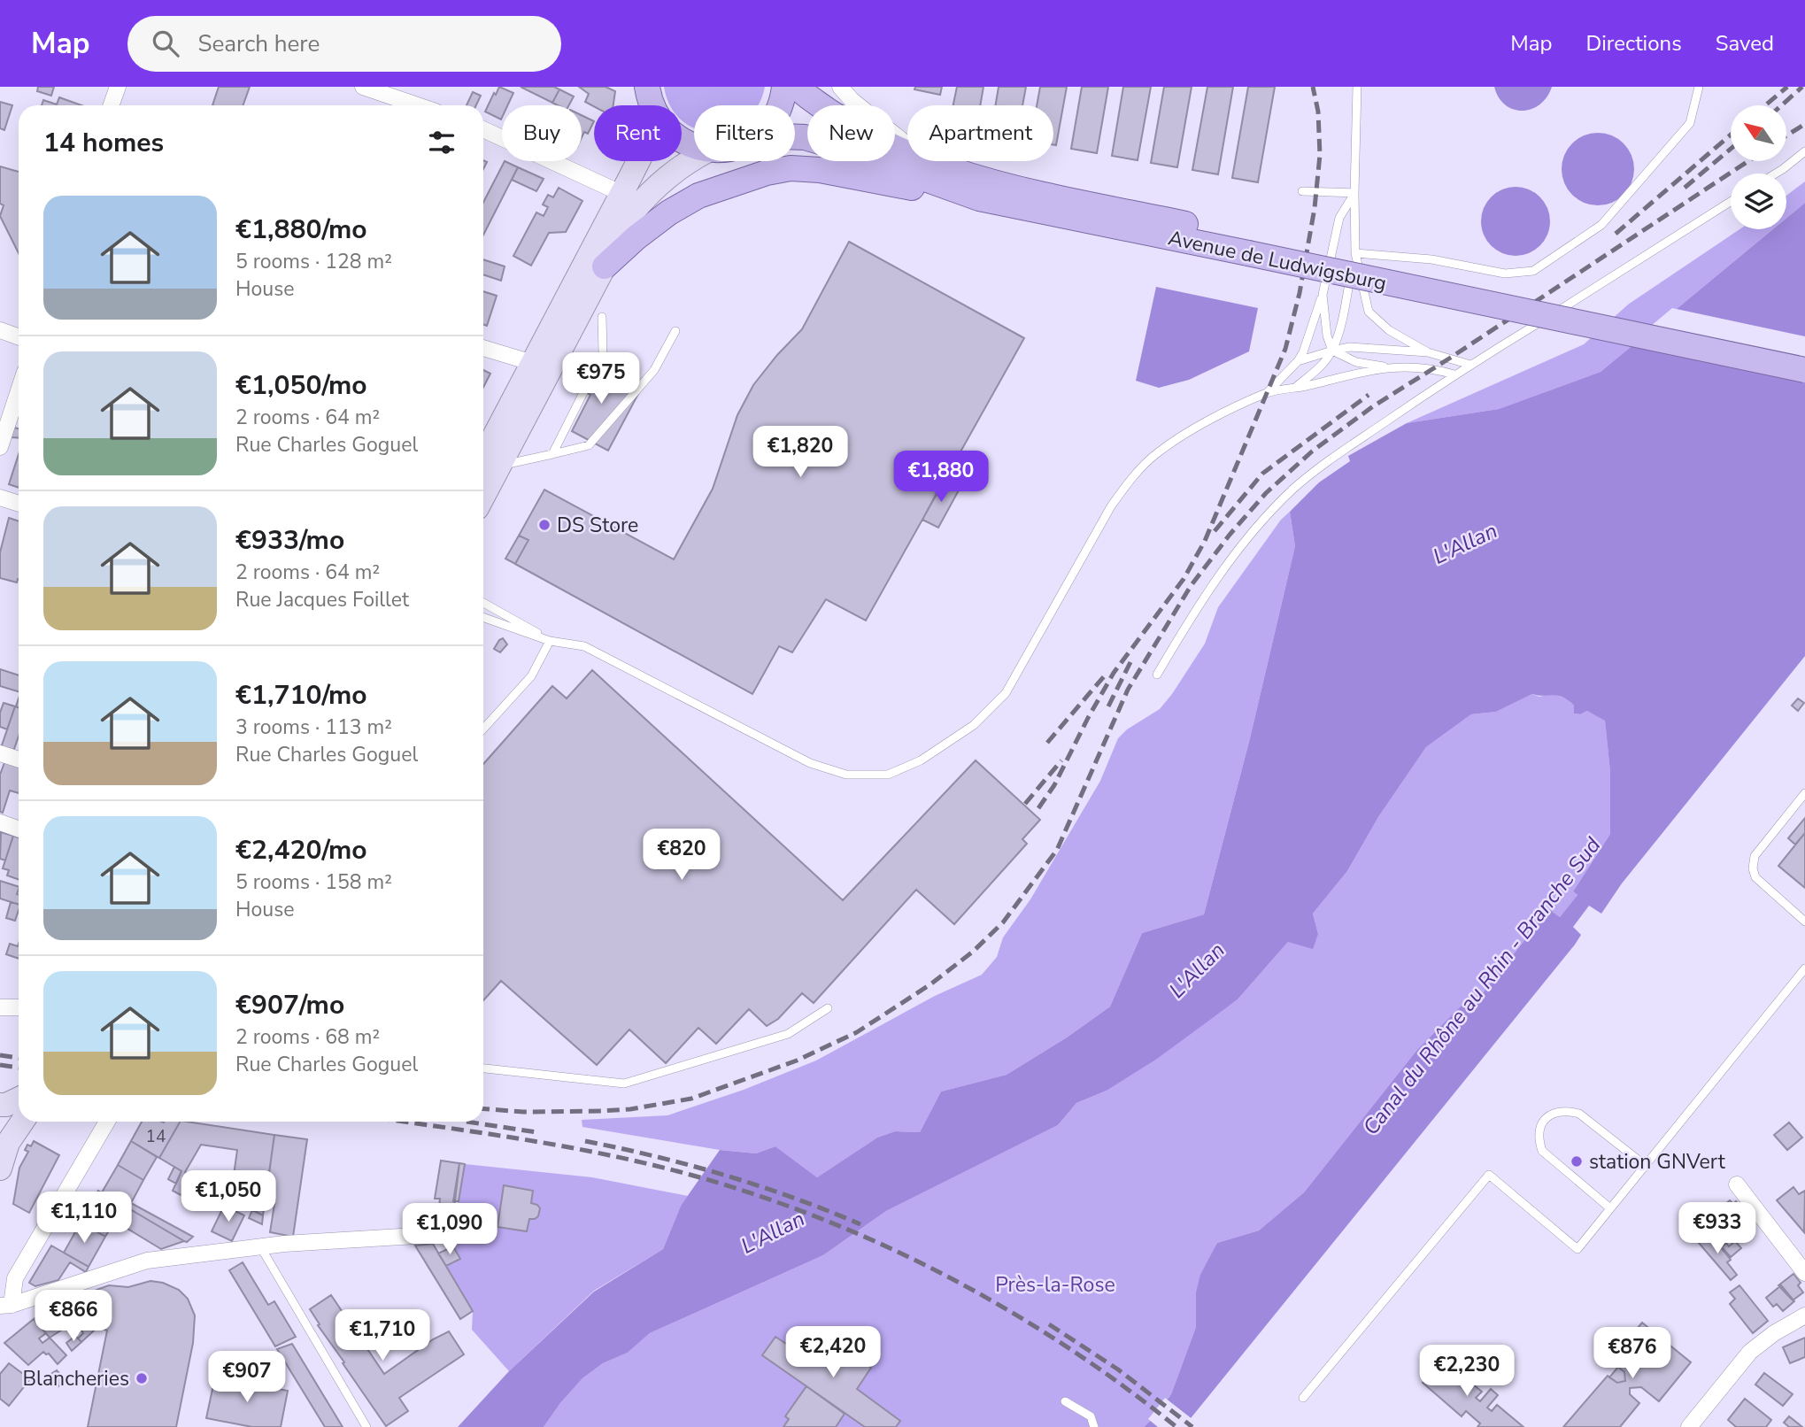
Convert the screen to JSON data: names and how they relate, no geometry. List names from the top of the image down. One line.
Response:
{"streets":{"main road":["Avenue de Ludwigsburg"]},"water":["L'Allan","Canal du Rhône au Rhin - Branche Sud"],"parks":["Près-la-Rose"],"places":["DS Store","station GNVert","Blancheries"],"house_numbers":["14"],"north":"top left","page":{"header":"Map","search":"Search here","nav":["Map","Directions","Saved"],"chip":["Buy","Rent","Filters","New","Apartment"],"heading":"14 homes","list":[{"name":"€1,880/mo","note":"5 rooms · 128 m² · House"},{"name":"€1,050/mo","note":"2 rooms · 64 m² · Rue Charles Goguel"},{"name":"€933/mo","note":"2 rooms · 64 m² · Rue Jacques Foillet"},{"name":"€1,710/mo","note":"3 rooms · 113 m² · Rue Charles Goguel"},{"name":"€2,420/mo","note":"5 rooms · 158 m² · House"},{"name":"€907/mo","note":"2 rooms · 68 m² · Rue Charles Goguel"}],"price":["€975","€1,820","€1,880","€820","€1,050","€1,110","€933","€1,090","€866","€1,710","€2,420","€876","€2,230","€907"]}}
